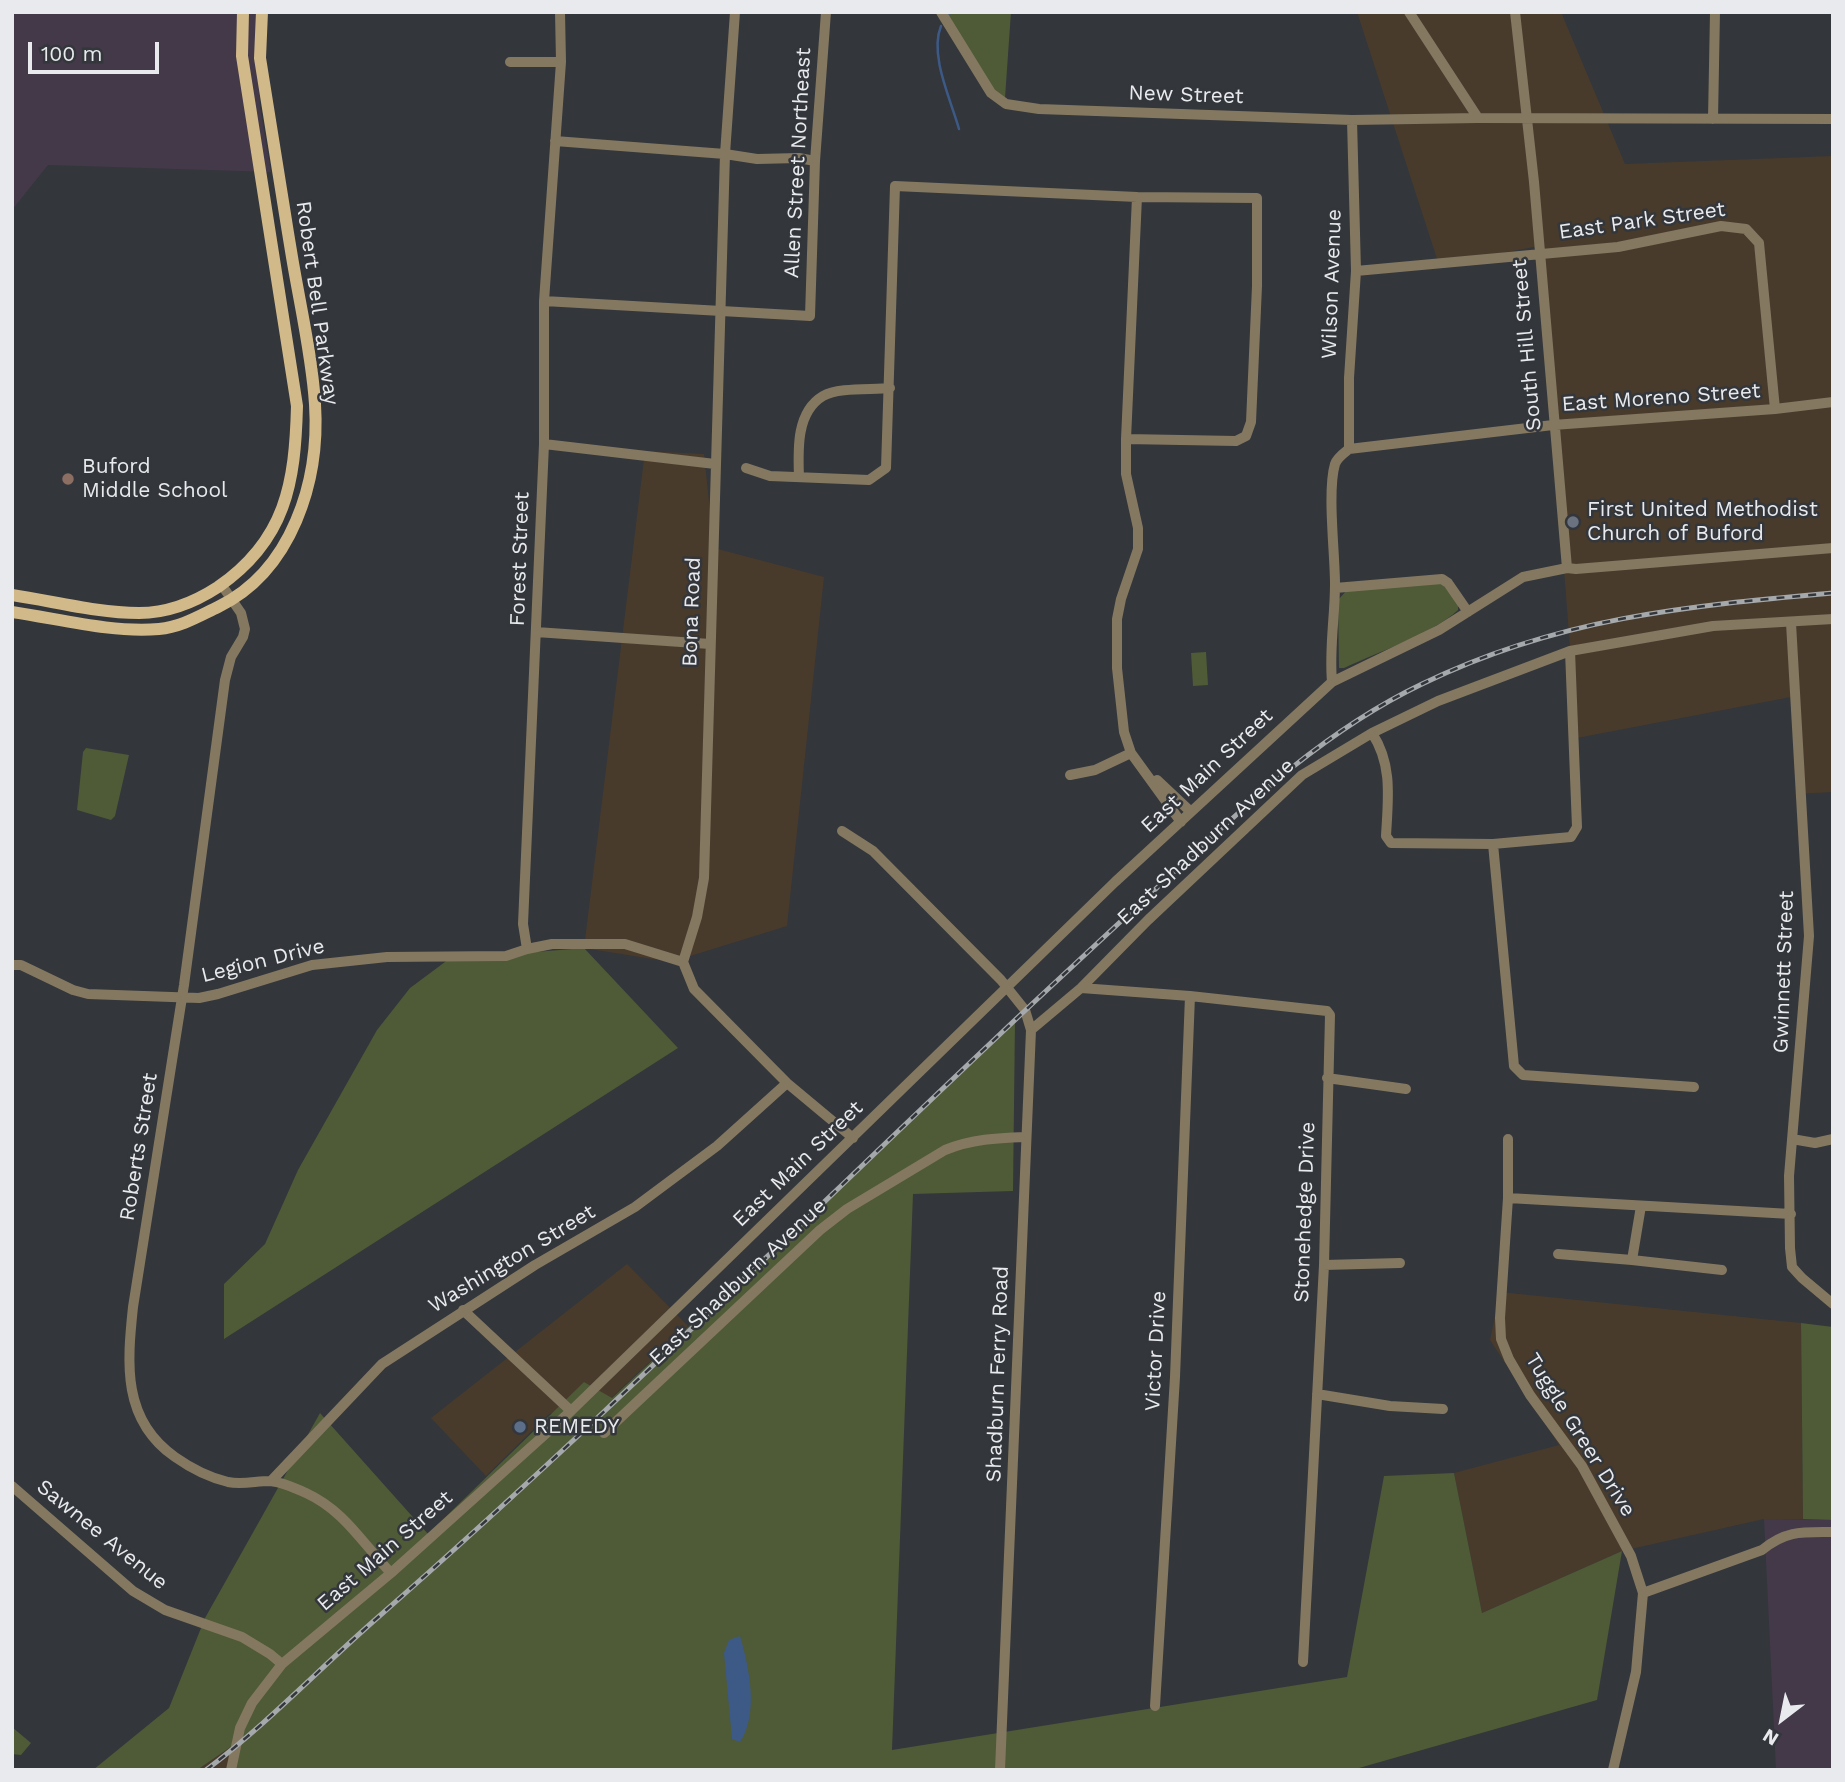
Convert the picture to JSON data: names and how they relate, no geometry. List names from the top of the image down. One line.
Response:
{"streets":{"main road":["Robert Bell Parkway"],"street":["New Street","Allen Street Northeast","East Park Street","Wilson Avenue","South Hill Street","East Moreno Street","Forest Street","Bona Road","East Main Street","East Shadburn Avenue","Legion Drive","Gwinnett Street","Roberts Street","Stonehedge Drive","Washington Street","Victor Drive","Shadburn Ferry Road","Tuggle Greer Drive","Sawnee Avenue"]},"crossings":[["New Street","Wilson Avenue"],["Allen Street Northeast","Bona Road"],["East Park Street","Wilson Avenue"],["East Park Street","South Hill Street"],["East Park Street","East Moreno Street"],["Wilson Avenue","East Moreno Street"],["Robert Bell Parkway","Roberts Street"],["South Hill Street","East Moreno Street"],["South Hill Street","East Main Street"],["Forest Street","Legion Drive"],["East Main Street","Roberts Street"],["East Main Street","Shadburn Ferry Road"],["East Main Street","Sawnee Avenue"],["East Shadburn Avenue","Gwinnett Street"],["East Shadburn Avenue","Stonehedge Drive"],["East Shadburn Avenue","Shadburn Ferry Road"],["Legion Drive","Roberts Street"],["Roberts Street","Washington Street"],["Stonehedge Drive","Victor Drive"]],"places":["Buford Middle School","First United Methodist Church of Buford","REMEDY"],"scale_bar":"100 m","north":"bottom left"}
